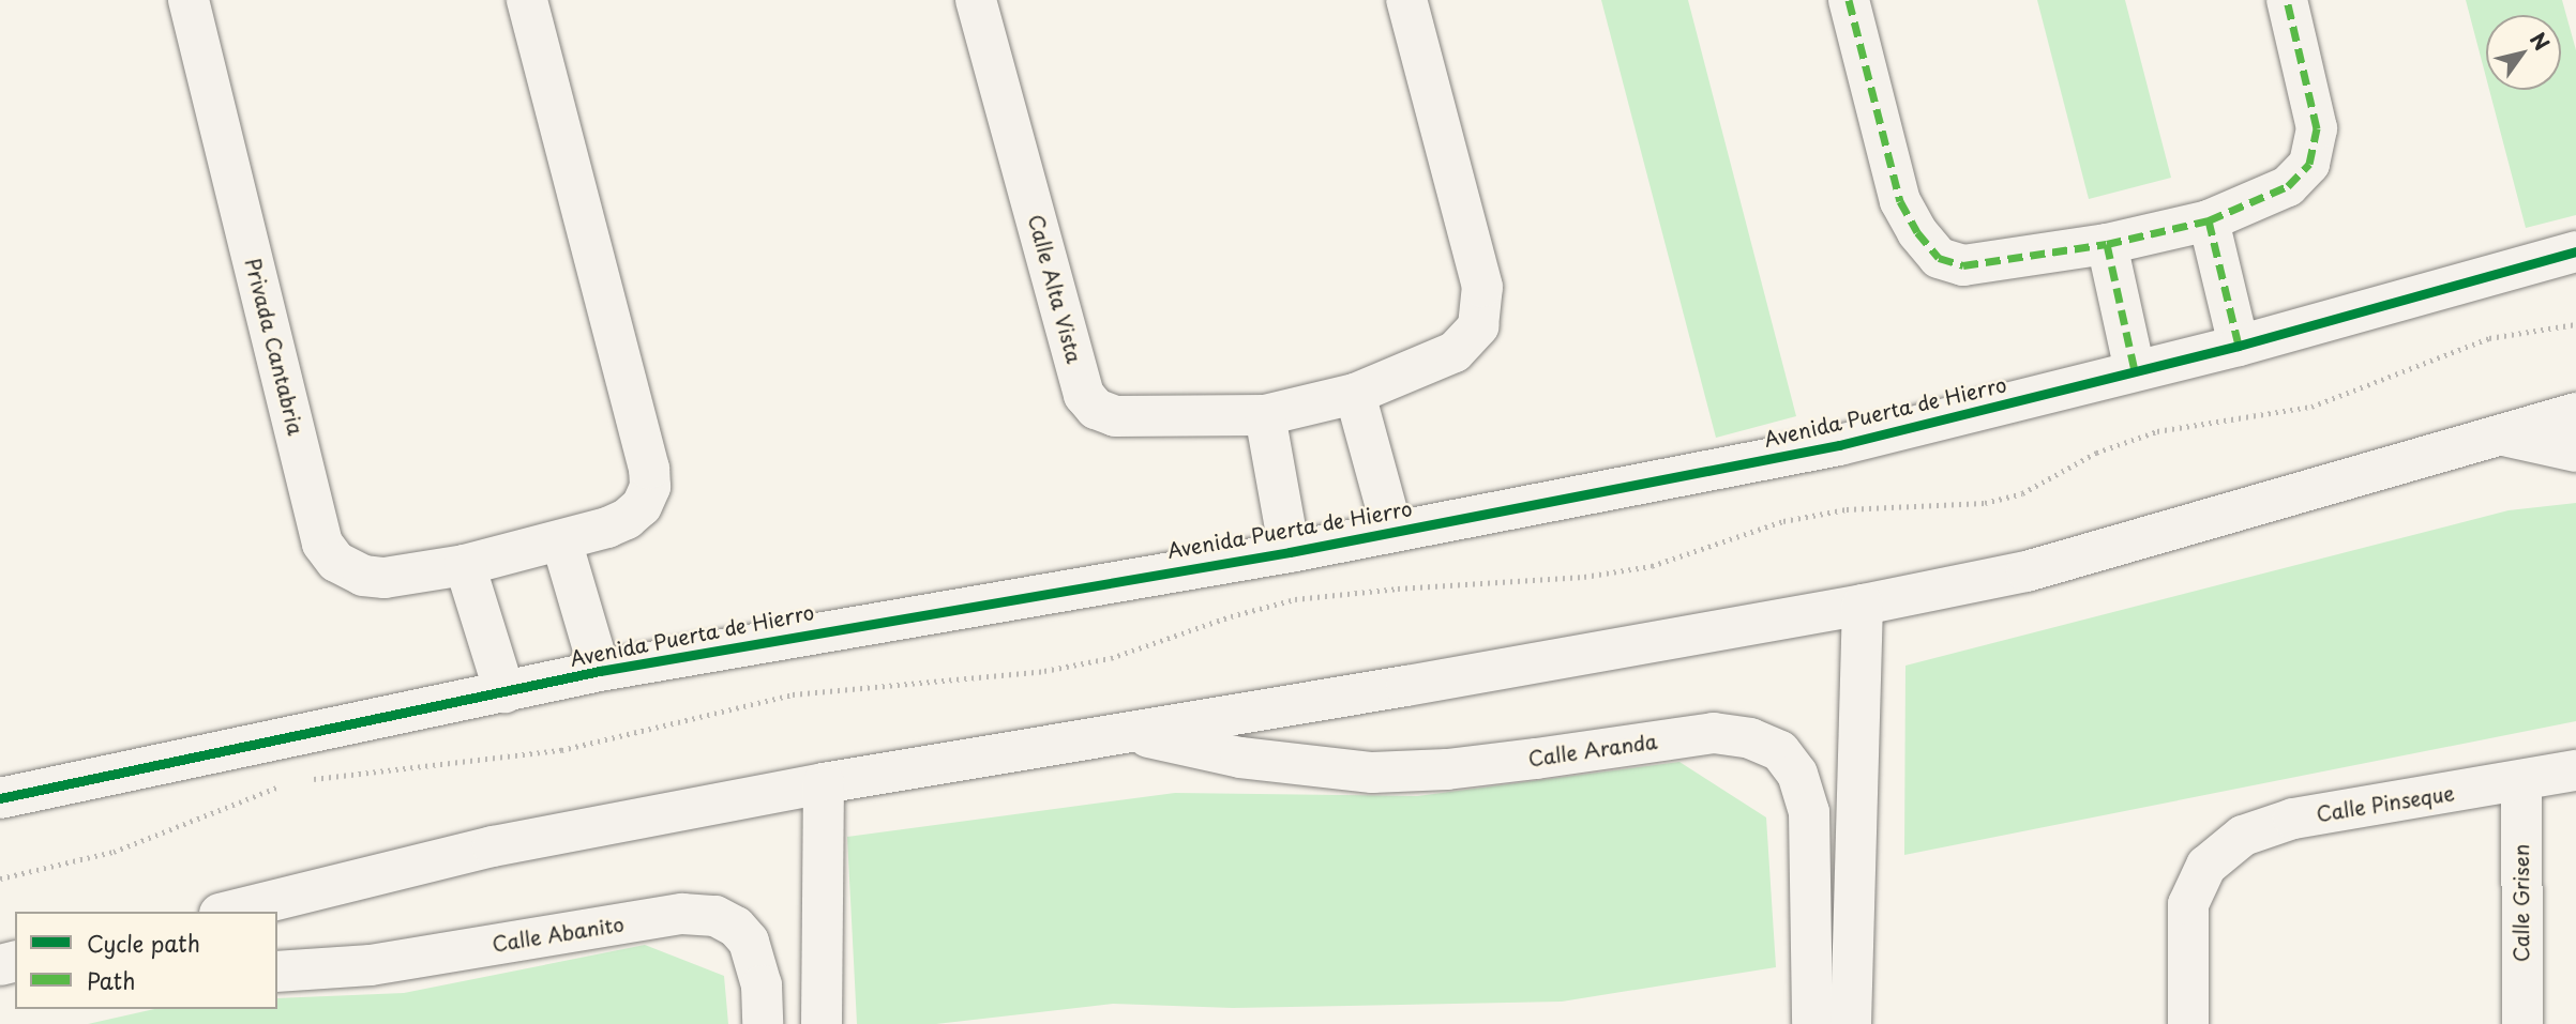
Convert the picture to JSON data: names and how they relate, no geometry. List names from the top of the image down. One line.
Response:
{"streets":{"street":["Calle Alta Vista","Privada Cantabria","Avenida Puerta de Hierro","Calle Aranda","Calle Pinseque","Calle Grisen","Calle Abanito"]},"crossings":[["Calle Pinseque","Calle Grisen"]],"legend":["Cycle path","Path"],"north":"top right"}
